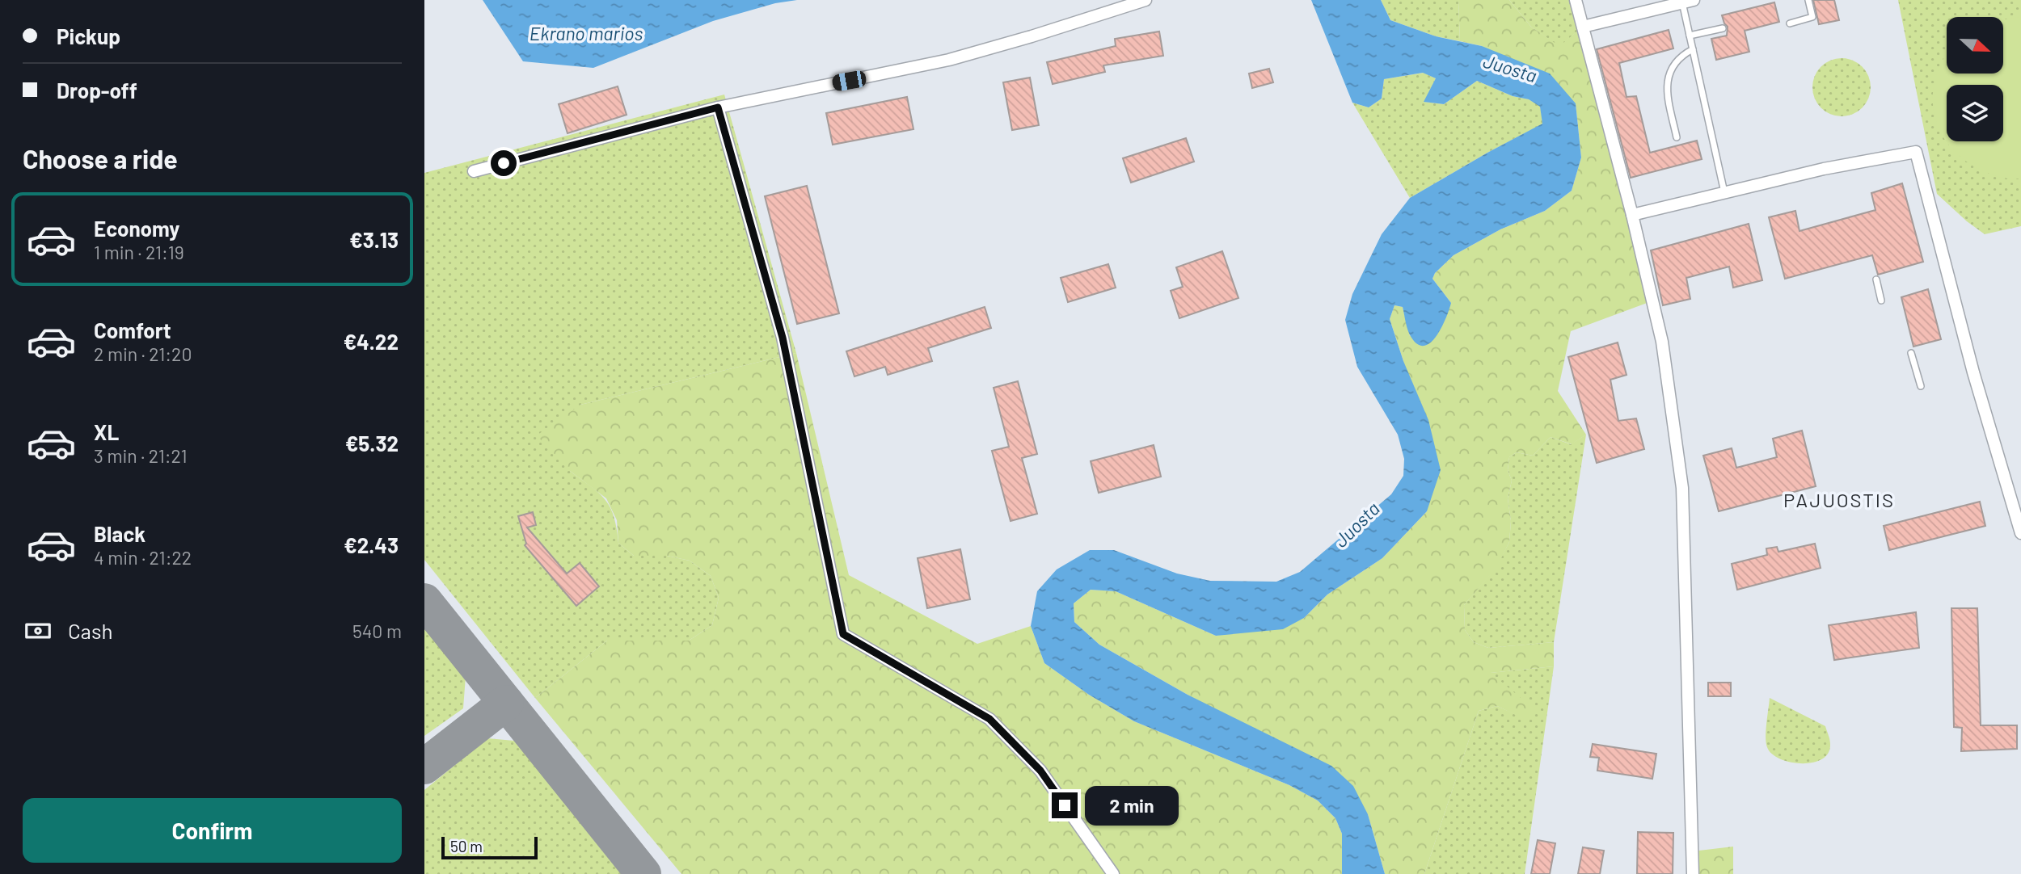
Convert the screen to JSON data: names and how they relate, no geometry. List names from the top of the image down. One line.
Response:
{"districts":["PAJUOSTIS"],"water":["Ekrano marios","Juosta"],"scale_bar":"50 m","north":"right","page":{"banner":["Pickup","Drop-off"],"heading":"Choose a ride","list":[{"name":"Economy","note":"1 min · 21:19","value":"€3.13"},{"name":"Comfort","note":"2 min · 21:20","value":"€4.22"},{"name":"XL","note":"3 min · 21:21","value":"€5.32"},{"name":"Black","note":"4 min · 21:22","value":"€2.43"}],"pay":["Cash","540 m"],"bubble":"2 min","buttons":"Confirm","scale":"50 m"}}
